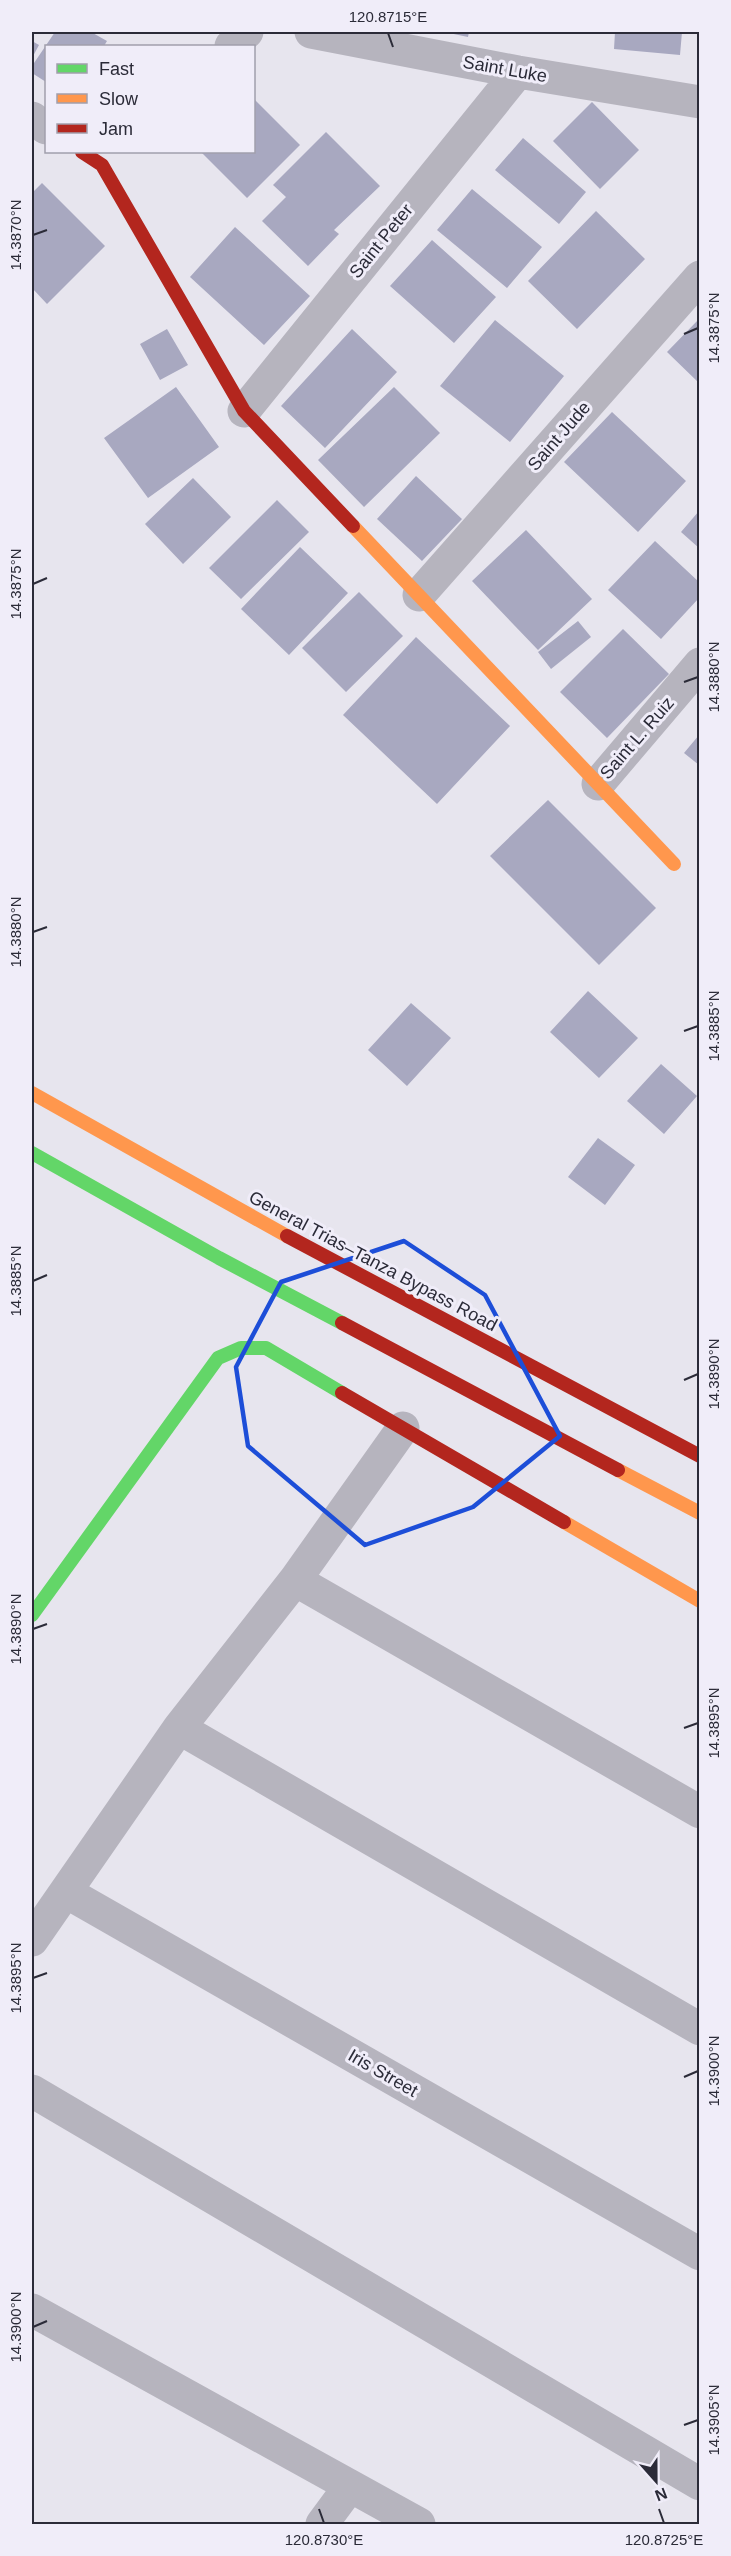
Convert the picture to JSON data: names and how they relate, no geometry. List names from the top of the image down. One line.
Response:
{"streets":{"street":["Saint Luke","Saint Peter","Saint Jude","Saint L. Ruiz","General Trias–Tanza Bypass Road","Iris Street"]},"crossings":[["Saint Luke","Saint Peter"]],"legend":["Fast","Slow","Jam"],"north":"bottom","coordinates":["120.8715°E","14.3870°N","14.3875°N","14.3880°N","14.3885°N","14.3890°N","14.3895°N","14.3900°N","14.3905°N","120.8730°E","120.8725°E"]}
